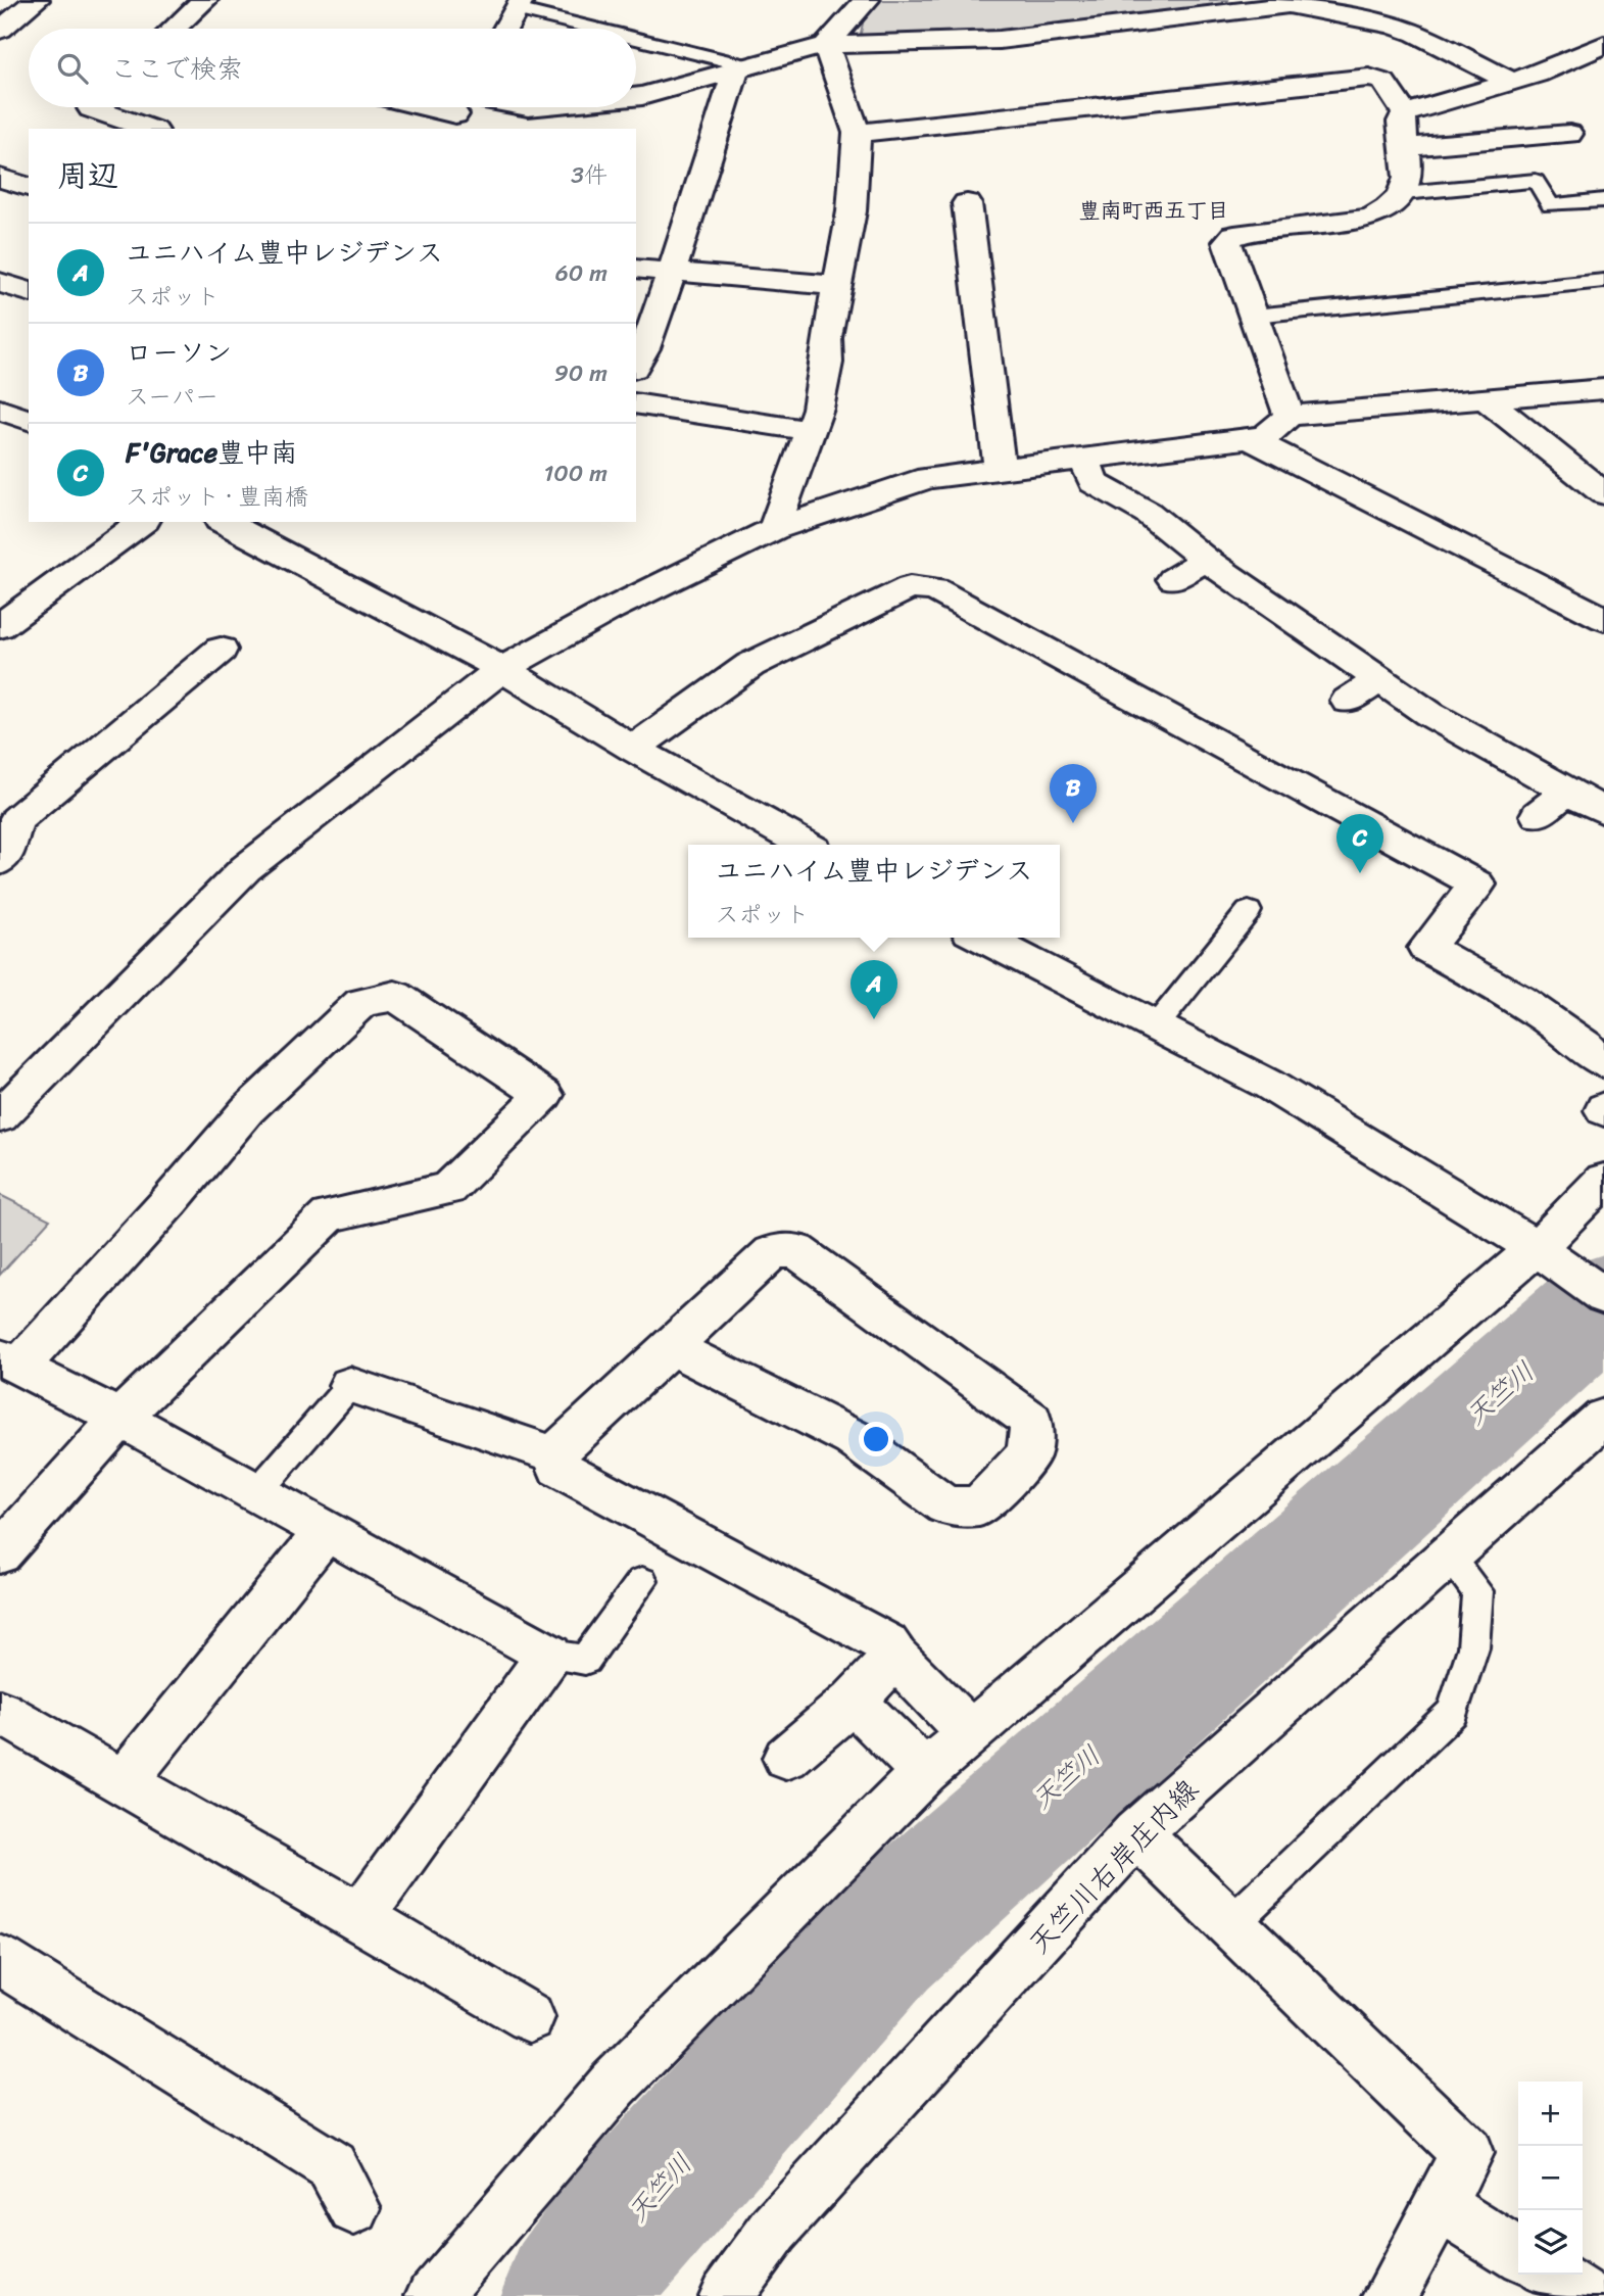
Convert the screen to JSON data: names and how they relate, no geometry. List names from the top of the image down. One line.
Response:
{"streets":{"street":["天竺川右岸庄内線"]},"districts":["豊南町西五丁目"],"water":["天竺川"],"page":{"search":"ここで検索","heading":["周辺","3件"],"list":[{"mark":"A","name":"ユニハイム豊中レジデンス","note":"スポット","value":"60 m"},{"mark":"B","name":"ローソン","note":"スーパー","value":"90 m"},{"mark":"C","name":"F'Grace豊中南","note":"スポット · 豊南橋","value":"100 m"}],"pins":["B","C","A"],"popup":["ユニハイム豊中レジデンス","スポット"],"map_buttons":["+","−"]}}
